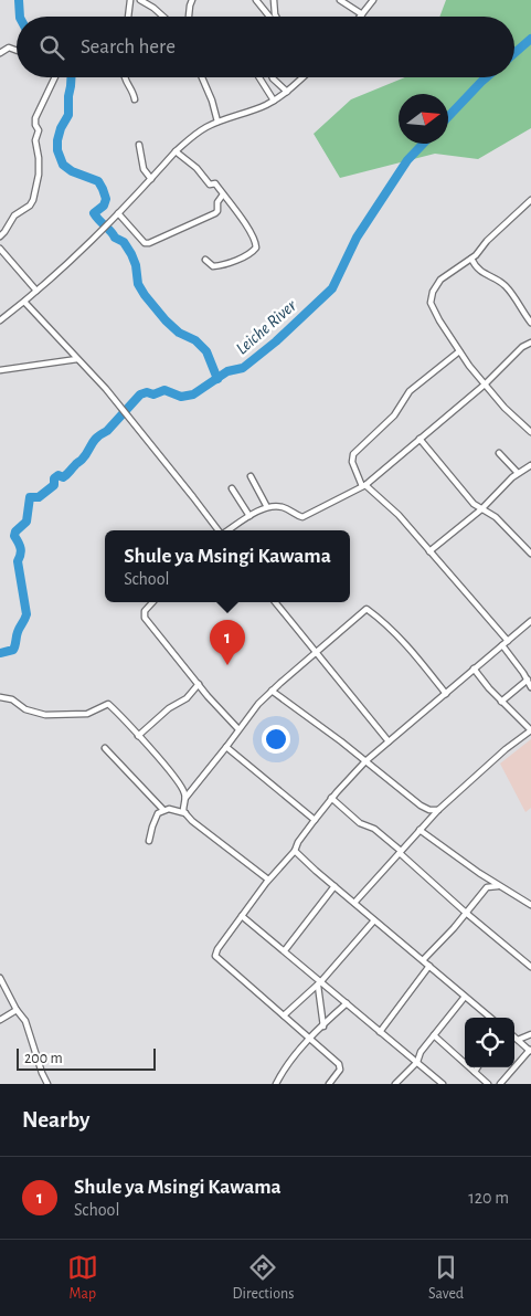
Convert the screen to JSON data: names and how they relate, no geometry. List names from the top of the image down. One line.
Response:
{"water":["Leiche River"],"scale_bar":"200 m","north":"right","page":{"search":"Search here","popup":["Shule ya Msingi Kawama","School"],"pins":"1","scale":"200 m","heading":"Nearby","list":[{"mark":"1","name":"Shule ya Msingi Kawama","note":"School","value":"120 m"}],"nav":["Map","Directions","Saved"]}}
